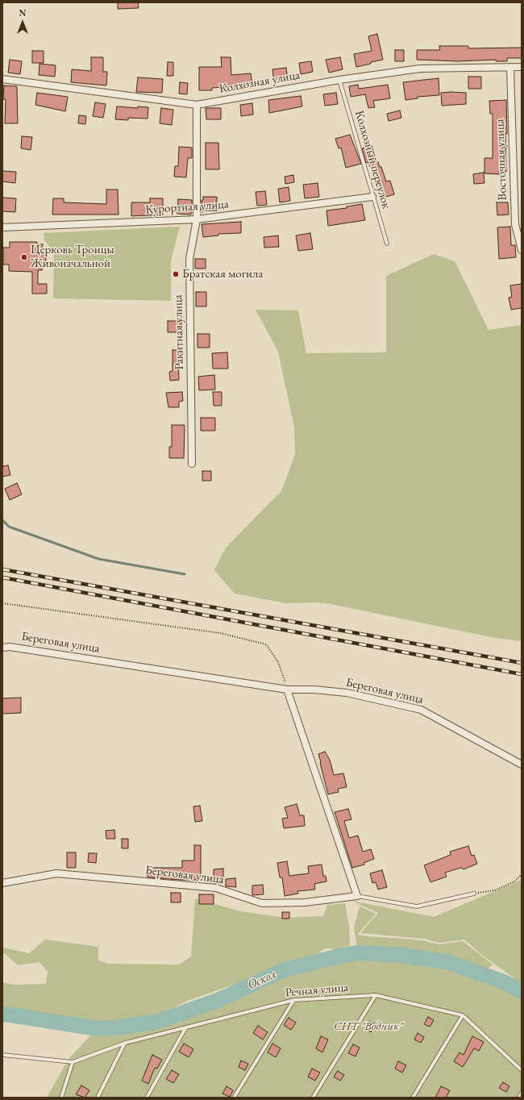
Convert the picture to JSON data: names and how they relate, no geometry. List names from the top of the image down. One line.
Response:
{"streets":{"street":["Колхозная улица","Восточная улица","Курортная улица","Ракитная улица","Береговая улица"],"lane":["Колхозный переулок","Речная улица"]},"crossings":[["Колхозная улица","Колхозный переулок"],["Колхозная улица","Восточная улица"],["Колхозная улица","Ракитная улица"],["Колхозный переулок","Курортная улица"],["Курортная улица","Ракитная улица"]],"water":["Оскол"],"parks":["СНТ \"Водник\""],"places":["Церковь Троицы Живоначальной","Братская могила"],"north":"top"}
